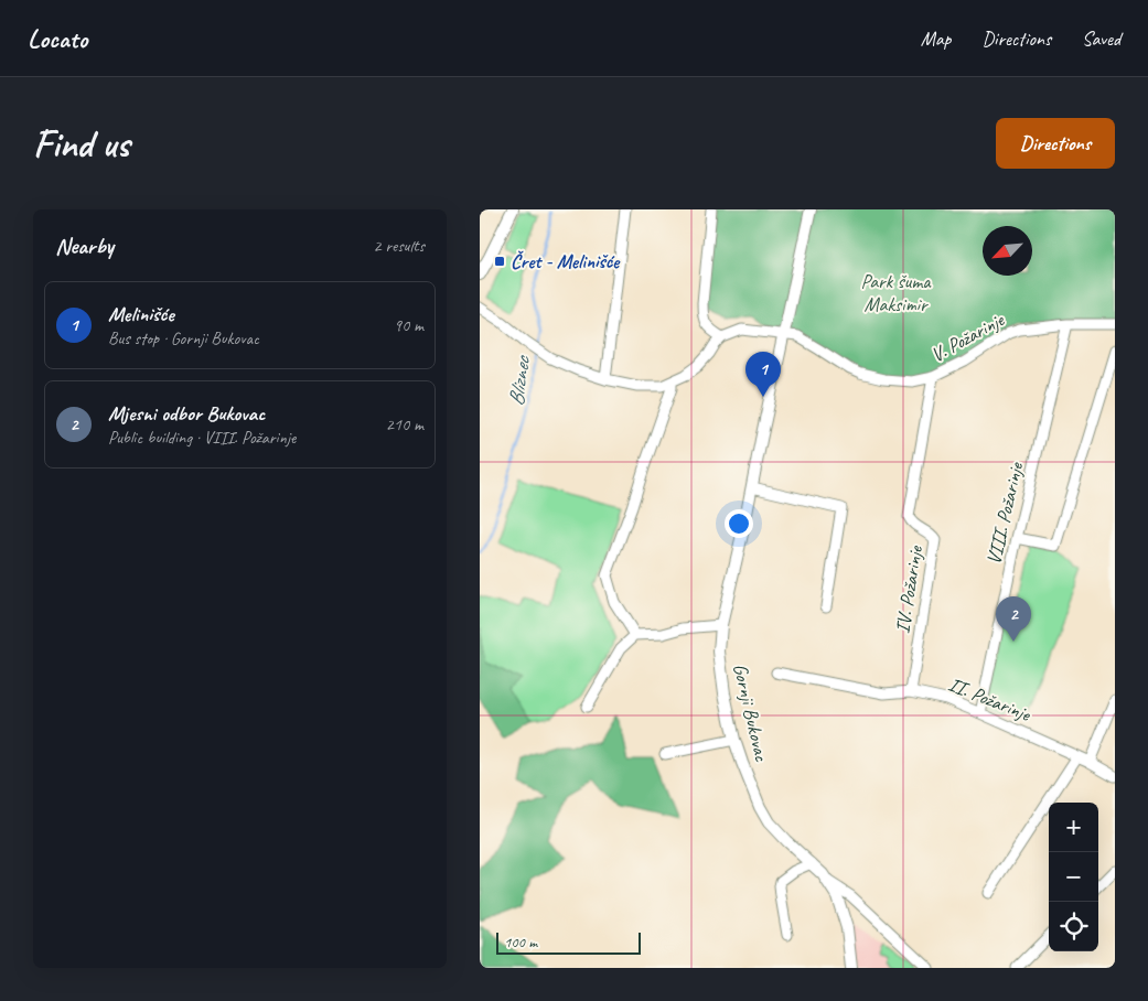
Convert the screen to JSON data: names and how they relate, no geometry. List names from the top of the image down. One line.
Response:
{"streets":{"street":["V. Požarinje","VIII. Požarinje","IV. Požarinje","II. Požarinje","Gornji Bukovac"]},"crossings":[["V. Požarinje","VIII. Požarinje"],["V. Požarinje","IV. Požarinje"],["V. Požarinje","Gornji Bukovac"],["VIII. Požarinje","II. Požarinje"],["IV. Požarinje","II. Požarinje"]],"water":["Bliznec"],"parks":["Park šuma Maksimir"],"places":{"transit":["Čret - Melinišće"]},"scale_bar":"100 m","north":"bottom left","page":{"header":"Locato","nav":["Map","Directions","Saved"],"buttons":"Directions","title":"Find us","heading":["Nearby","2 results"],"list":[{"mark":"1","name":"Melinišće","note":"Bus stop · Gornji Bukovac","value":"90 m"},{"mark":"2","name":"Mjesni odbor Bukovac","note":"Public building · VIII. Požarinje","value":"210 m"}],"pins":["1","2"],"map_buttons":["+","−"],"scale":"100 m"}}
